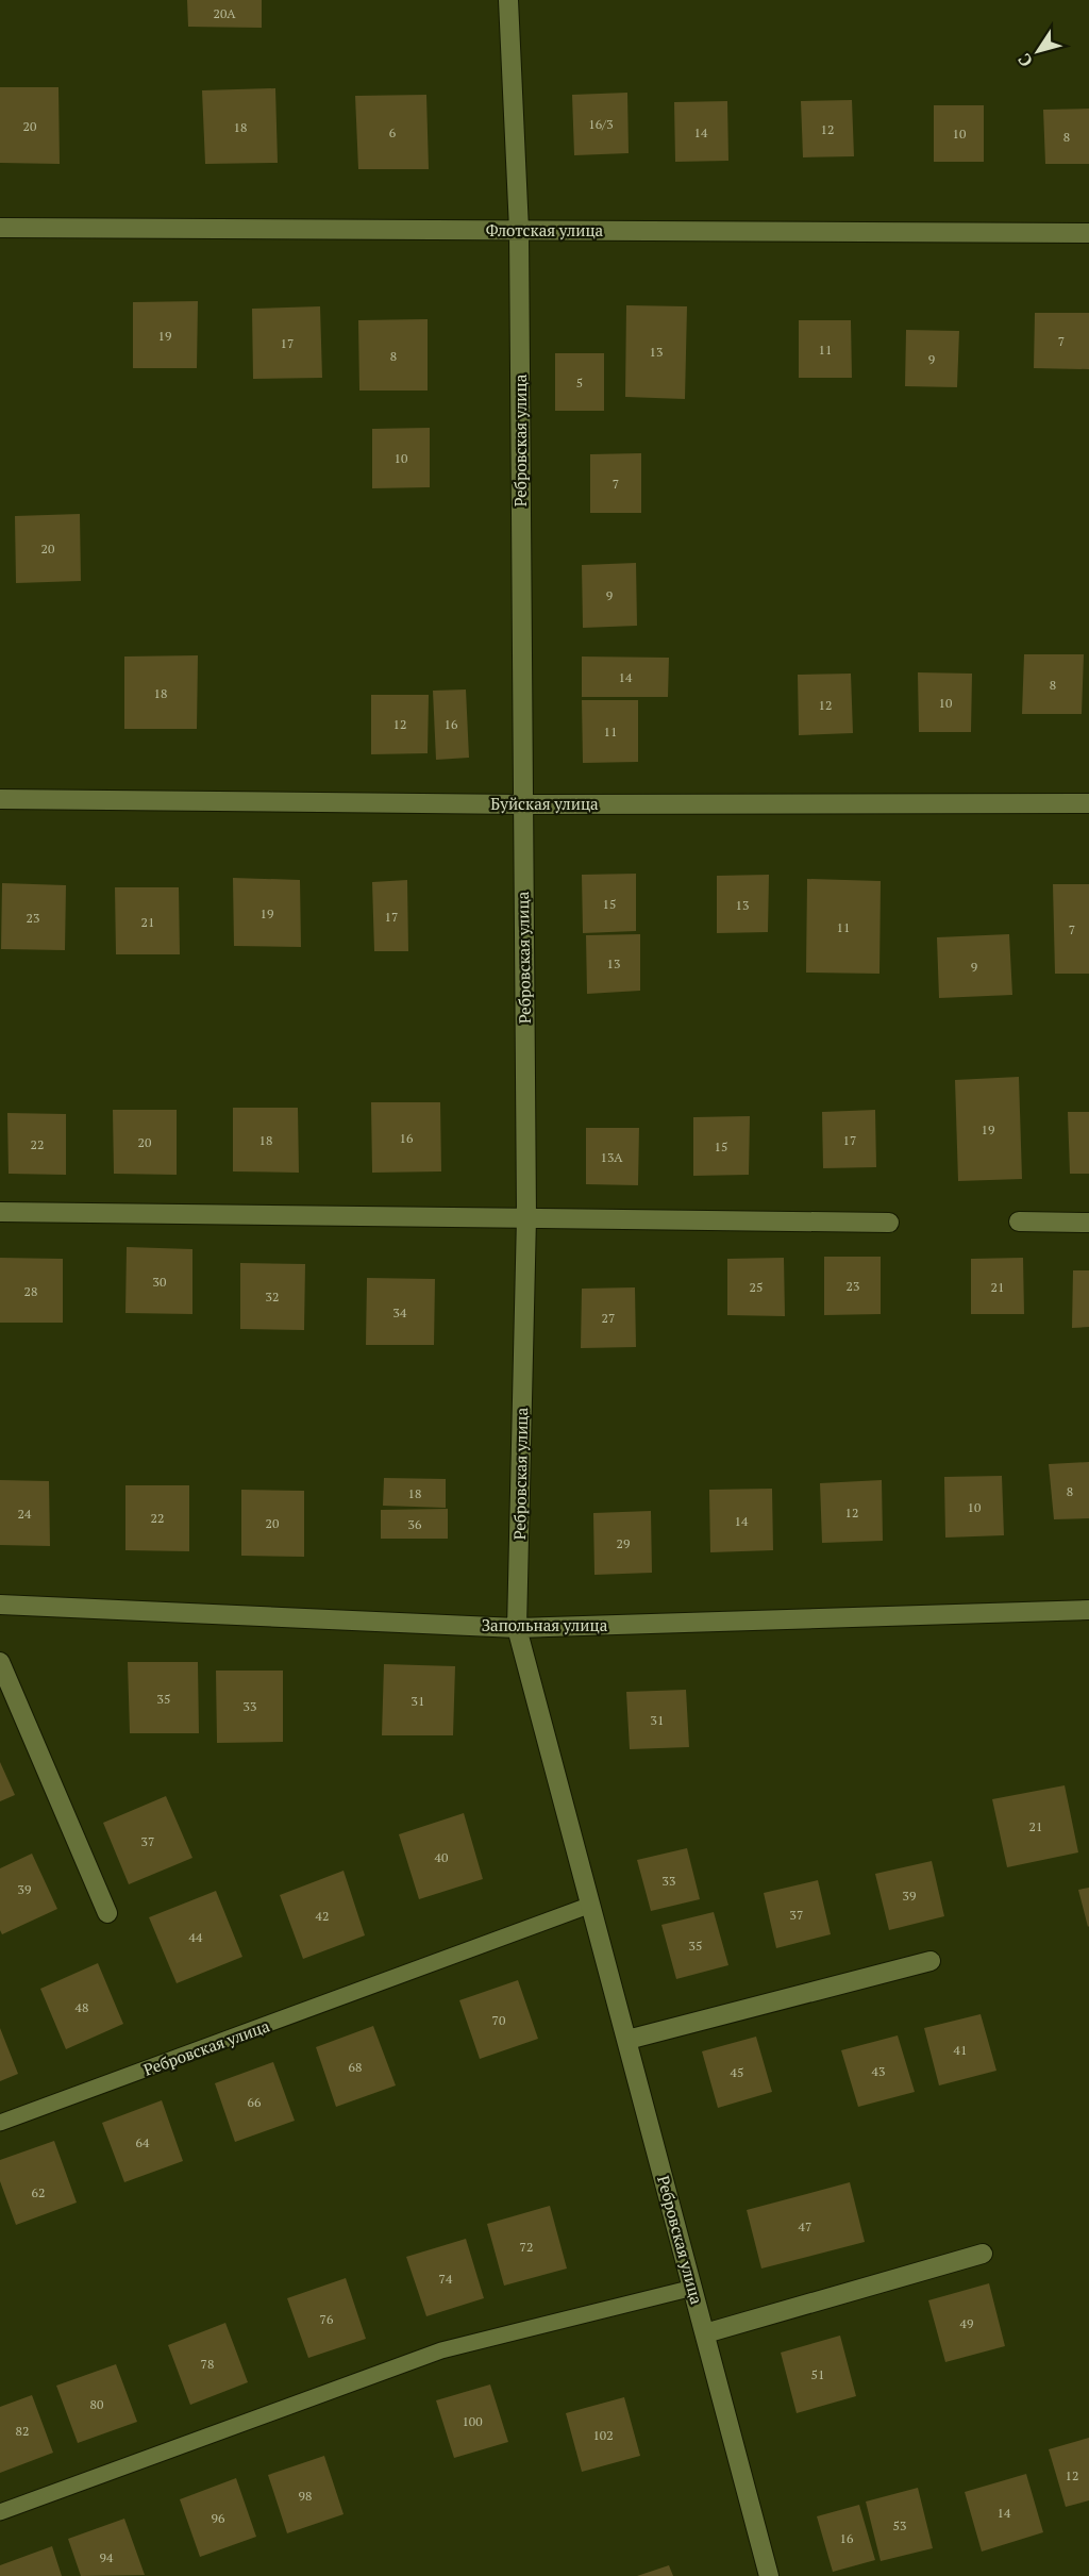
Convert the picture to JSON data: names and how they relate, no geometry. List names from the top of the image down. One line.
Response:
{"streets":{"street":["Флотская улица","Ребровская улица","Буйская улица","Запольная улица"]},"crossings":[["Флотская улица","Ребровская улица"],["Ребровская улица","Буйская улица"],["Ребровская улица","Запольная улица"]],"house_numbers":["20А","16/3","20","18","12","6","14","10","8","19","7","17","11","13","8","9","5","10","7","20","9","14","8","18","10","12","12","16","11","15","13","19","17","23","21","11","7","13","9","19","16","18","17","20","22","15","13А","30","23","25","21","28","32","34","27","8","18","10","12","24","22","14","20","36","29","35","31","33","31","21","37","40","33","39","39","37","42","44","35","48","70","41","68","43","45","66","64","62","47","72","74","76","49","78","51","80","100","82","102","12","98","14","96","53","16","94"],"north":"bottom left"}
